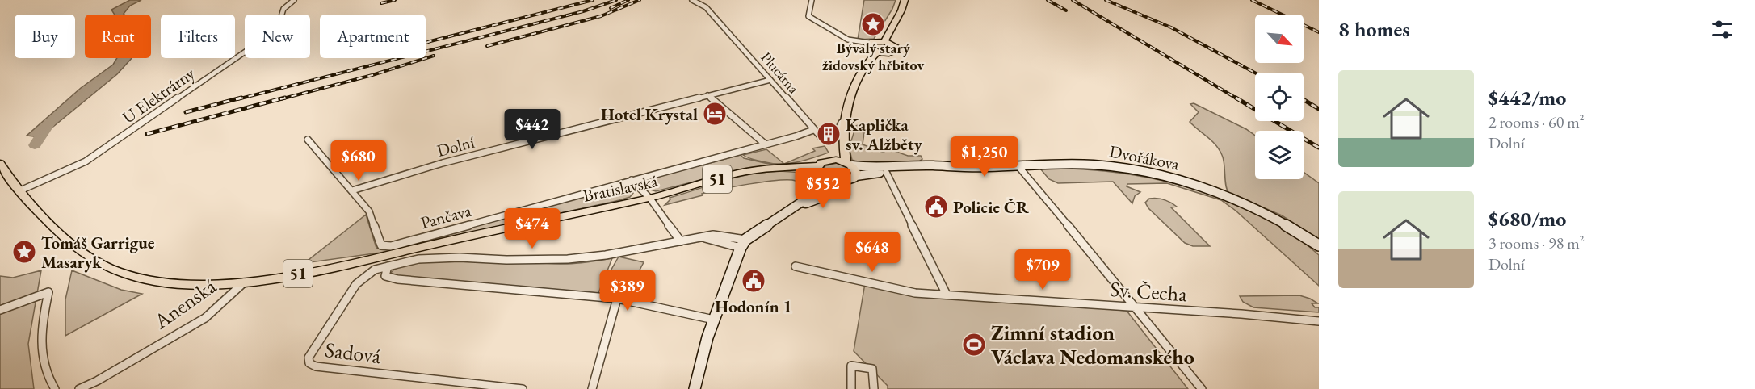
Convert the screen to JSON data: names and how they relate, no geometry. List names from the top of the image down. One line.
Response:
{"streets":{"main road":["Dvořákova","51","Bratislavská"],"street":["Plucárna","U Elektrárny","Dolní","Pančava","Sv. Čecha","Anenská","Sadová"]},"crossings":[["Plucárna","Pančava"],["U Elektrárny","51"],["Dolní","Pančava"],["51","Bratislavská"],["51","Anenská"],["Bratislavská","Anenská"]],"places":{"place":["Bývalý starý židovský hřbitov","Tomáš Garrigue Masaryk"],"hotel":["Hotel Krystal"],"building":["Kaplička sv. Alžběty"],"public building":["Policie ČR","Hodonín 1"],"sports":["Zimní stadion Václava Nedomanského"]},"north":"bottom right","page":{"heading":"8 homes","chip":["Buy","Rent","Filters","New","Apartment"],"list":[{"name":"$442/mo","note":"2 rooms · 60 m² · Dolní"},{"name":"$680/mo","note":"3 rooms · 98 m² · Dolní"}],"price":["$442","$1,250","$680","$552","$474","$648","$709","$389"]}}
